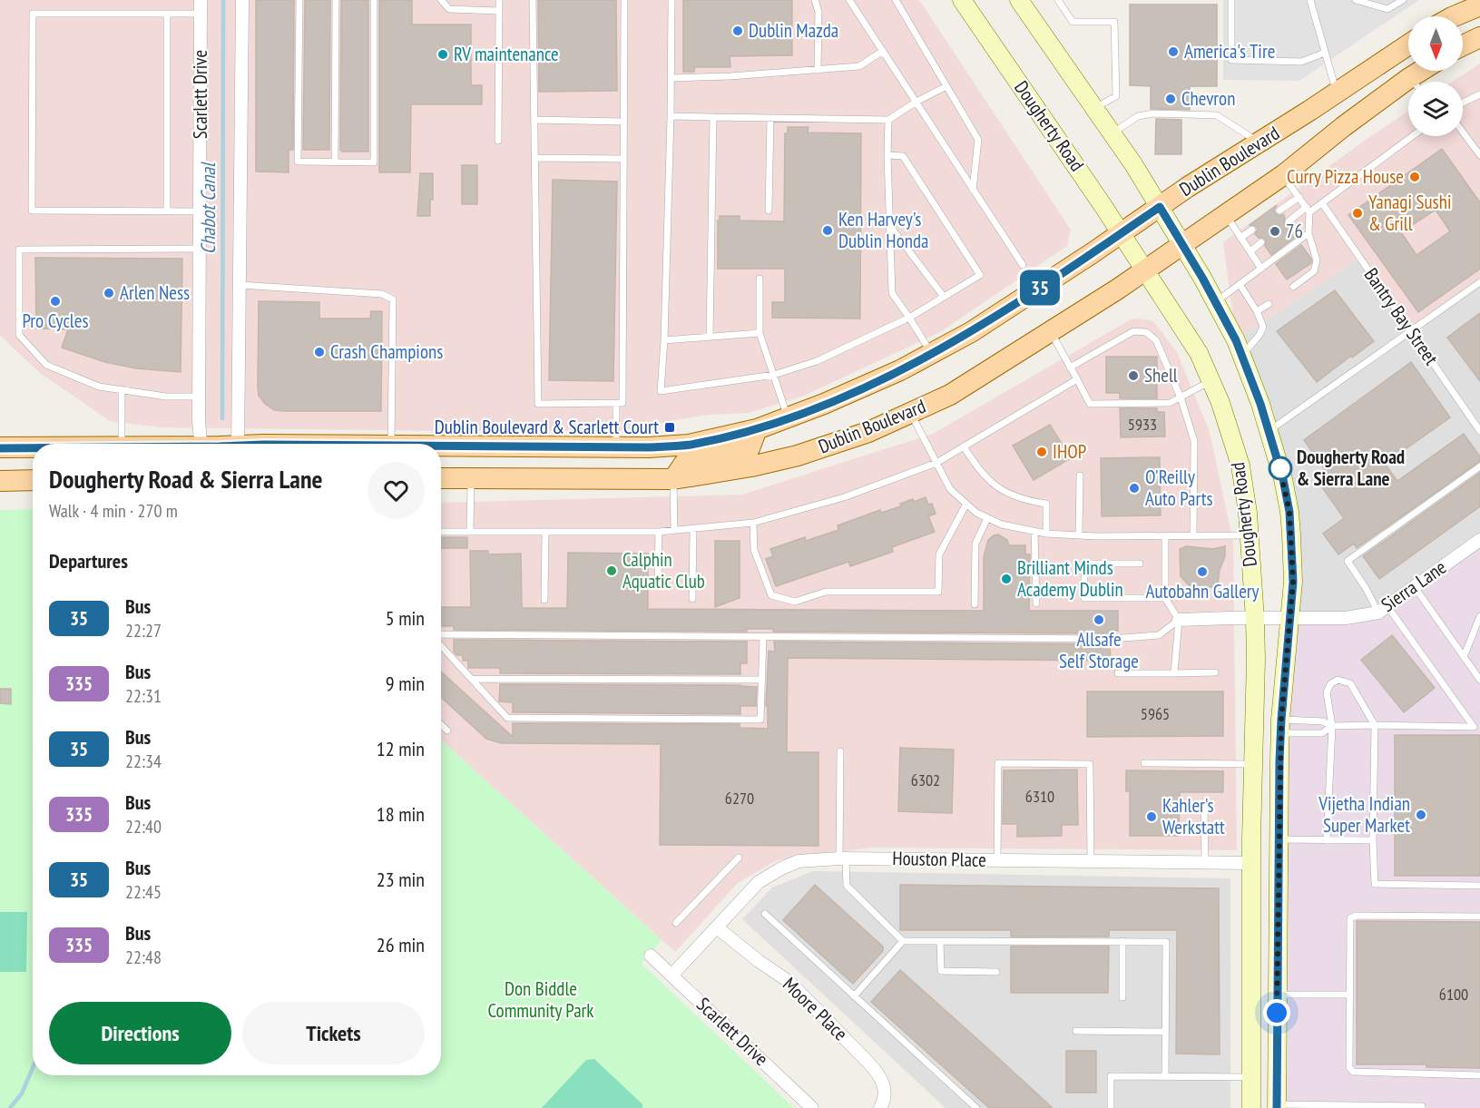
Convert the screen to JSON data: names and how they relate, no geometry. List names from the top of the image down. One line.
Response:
{"streets":{"main road":["Dougherty Road","Dublin Boulevard"],"street":["Scarlett Drive","Sierra Lane","Houston Place","Moore Place"],"lane":["Bantry Bay Street"]},"crossings":[["Scarlett Drive","Houston Place"],["Dougherty Road","Dublin Boulevard"],["Dougherty Road","Sierra Lane"],["Dougherty Road","Houston Place"],["Houston Place","Moore Place"]],"water":["Chabot Canal"],"parks":["Don Biddle Community Park"],"places":{"other":["Dublin Mazda","America's Tire","RV maintenance","Chevron","Curry Pizza House","Yanagi Sushi & Grill","Ken Harvey's Dublin Honda","76","Arlen Ness","Pro Cycles","Crash Champions","Shell","IHOP","Dougherty Road & Sierra Lane","O'Reilly Auto Parts","Calphin Aquatic Club","Autobahn Gallery","Brilliant Minds Academy Dublin","Allsafe Self Storage","Vijetha Indian Super Market","Kahler's Werkstatt"],"transit":["Dublin Boulevard & Scarlett Court"]},"lines":["bus line 35"],"house_numbers":["5933","5965","6302","6310","6270","6100"],"north":"bottom","page":{"on_map":"35","heading":[["Dougherty Road & Sierra Lane","Walk · 4 min · 270 m"],"Departures"],"list":[{"mark":"35","name":"Bus","note":"22:27","value":"5 min"},{"mark":"335","name":"Bus","note":"22:31","value":"9 min"},{"mark":"35","name":"Bus","note":"22:34","value":"12 min"},{"mark":"335","name":"Bus","note":"22:40","value":"18 min"},{"mark":"35","name":"Bus","note":"22:45","value":"23 min"},{"mark":"335","name":"Bus","note":"22:48","value":"26 min"}],"buttons":["Directions","Tickets"]}}
